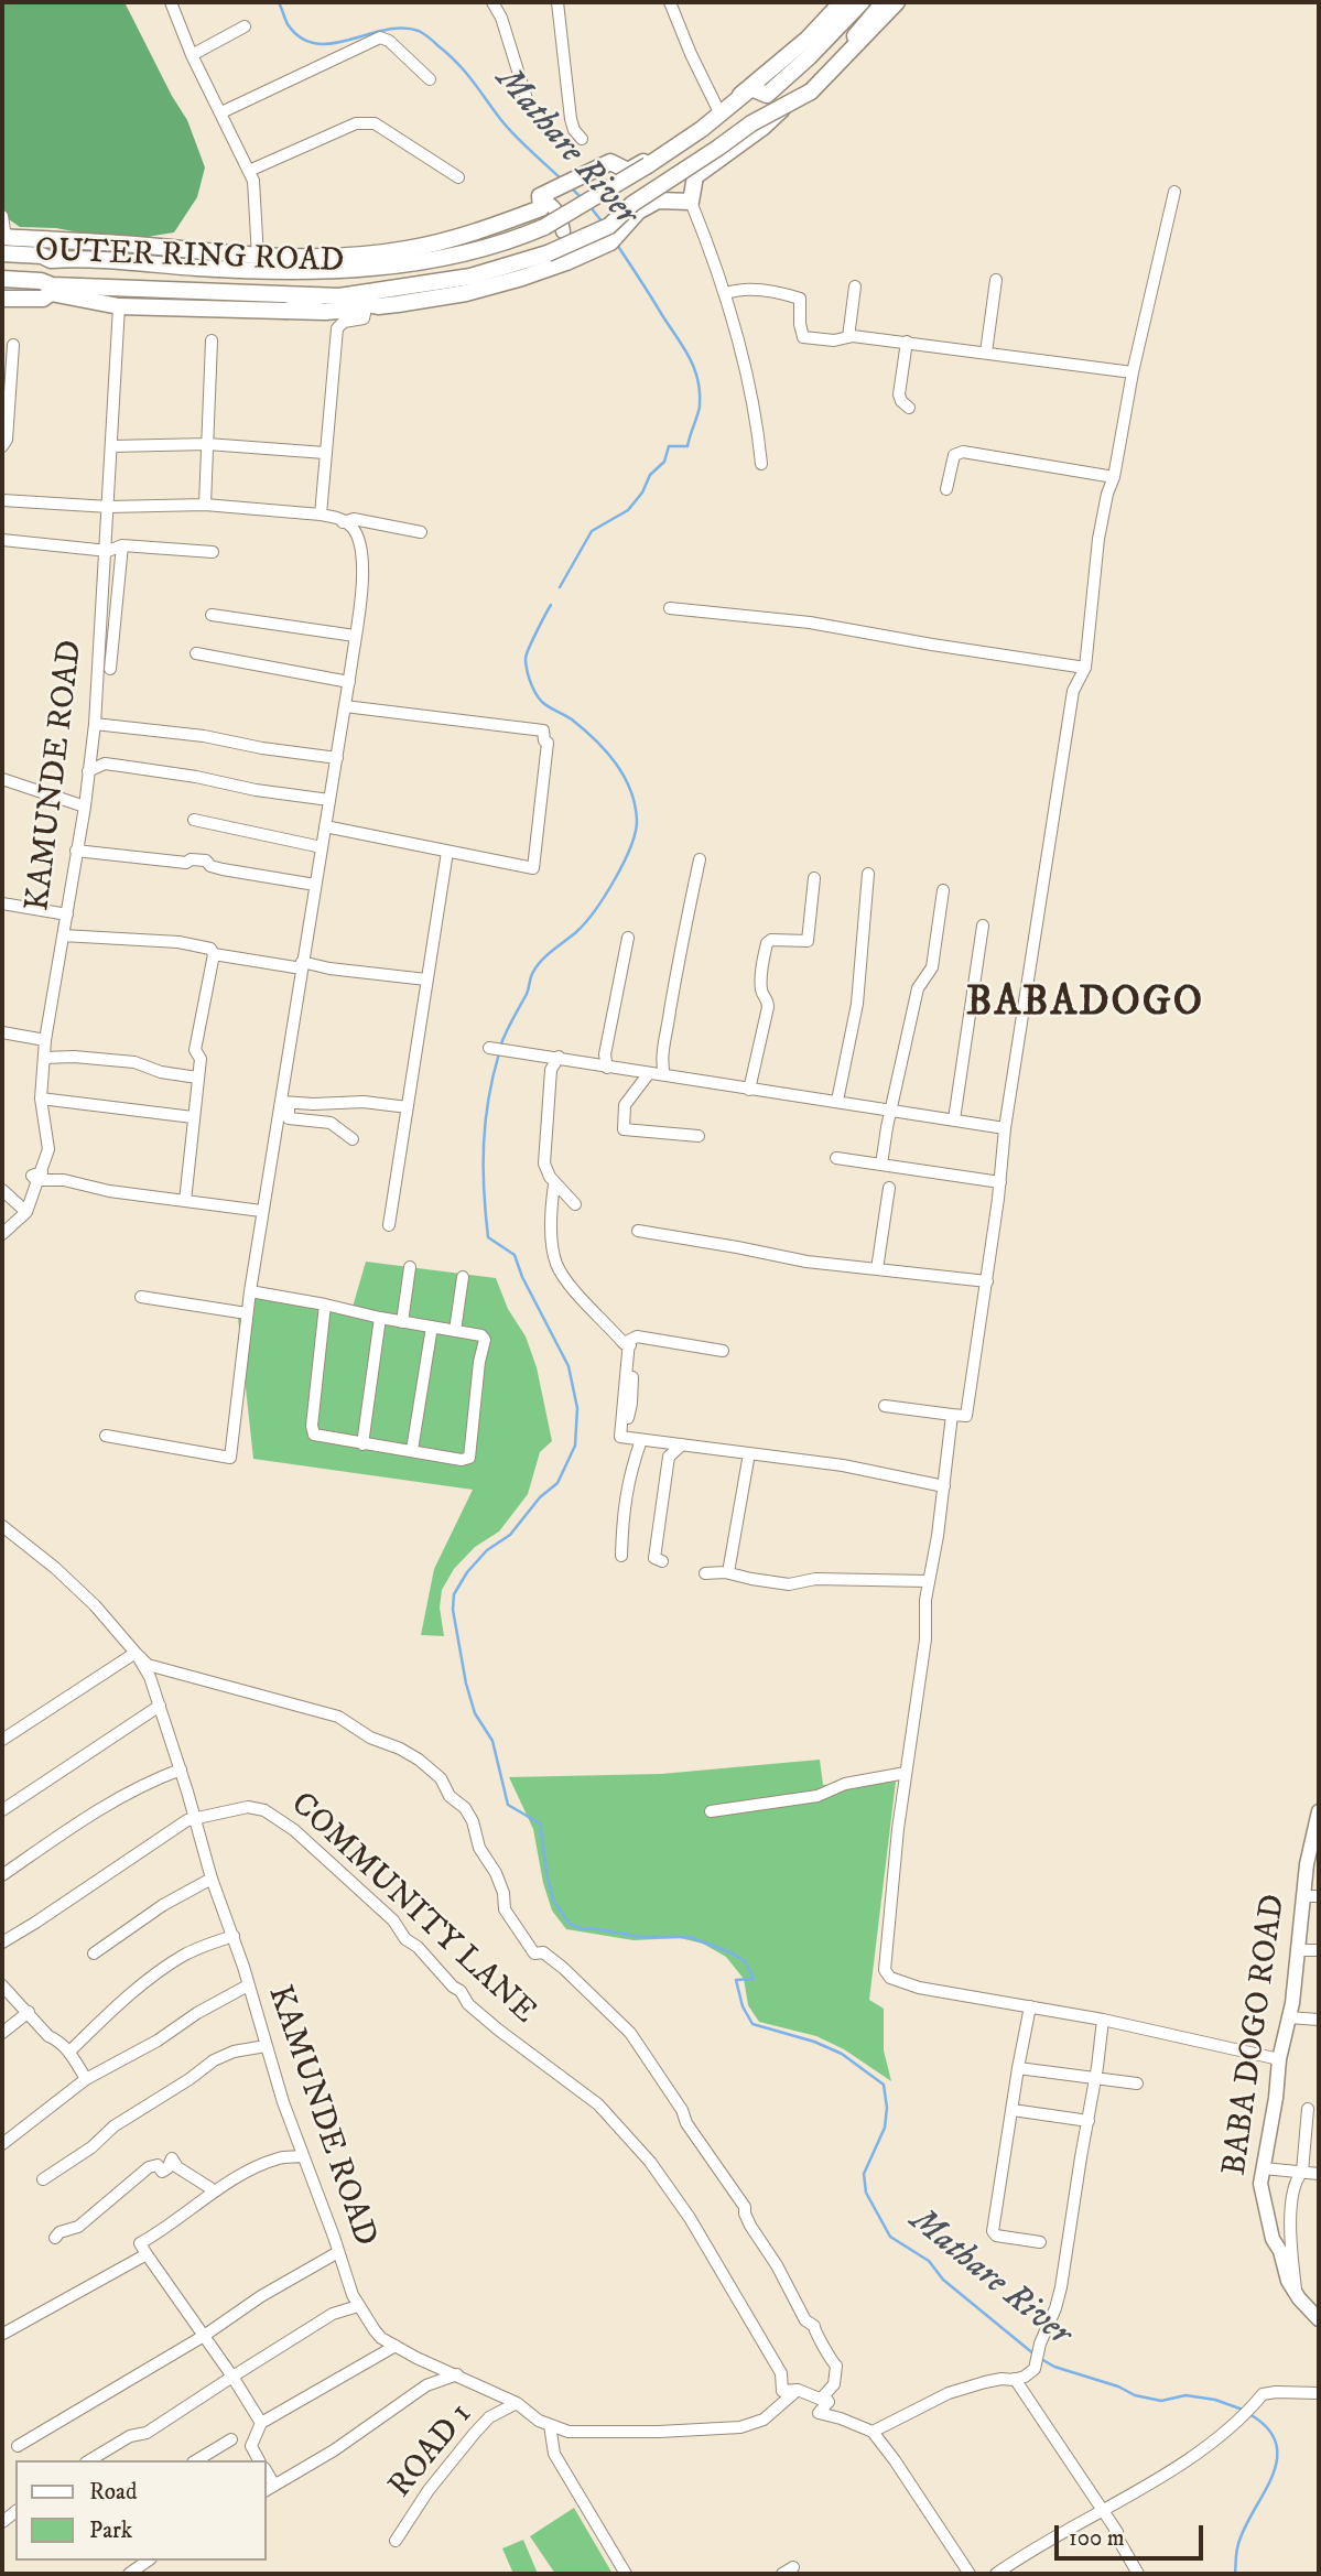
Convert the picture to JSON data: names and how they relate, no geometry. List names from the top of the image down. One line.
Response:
{"streets":{"main road":["OUTER RING ROAD"],"street":["KAMUNDE ROAD","COMMUNITY LANE","BABA DOGO ROAD","ROAD 1"]},"crossings":[["OUTER RING ROAD","KAMUNDE ROAD"],["KAMUNDE ROAD","COMMUNITY LANE"],["KAMUNDE ROAD","ROAD 1"]],"districts":["BABADOGO"],"water":["Mathare River"],"legend":["Road","Park"],"scale_bar":"100 m"}
